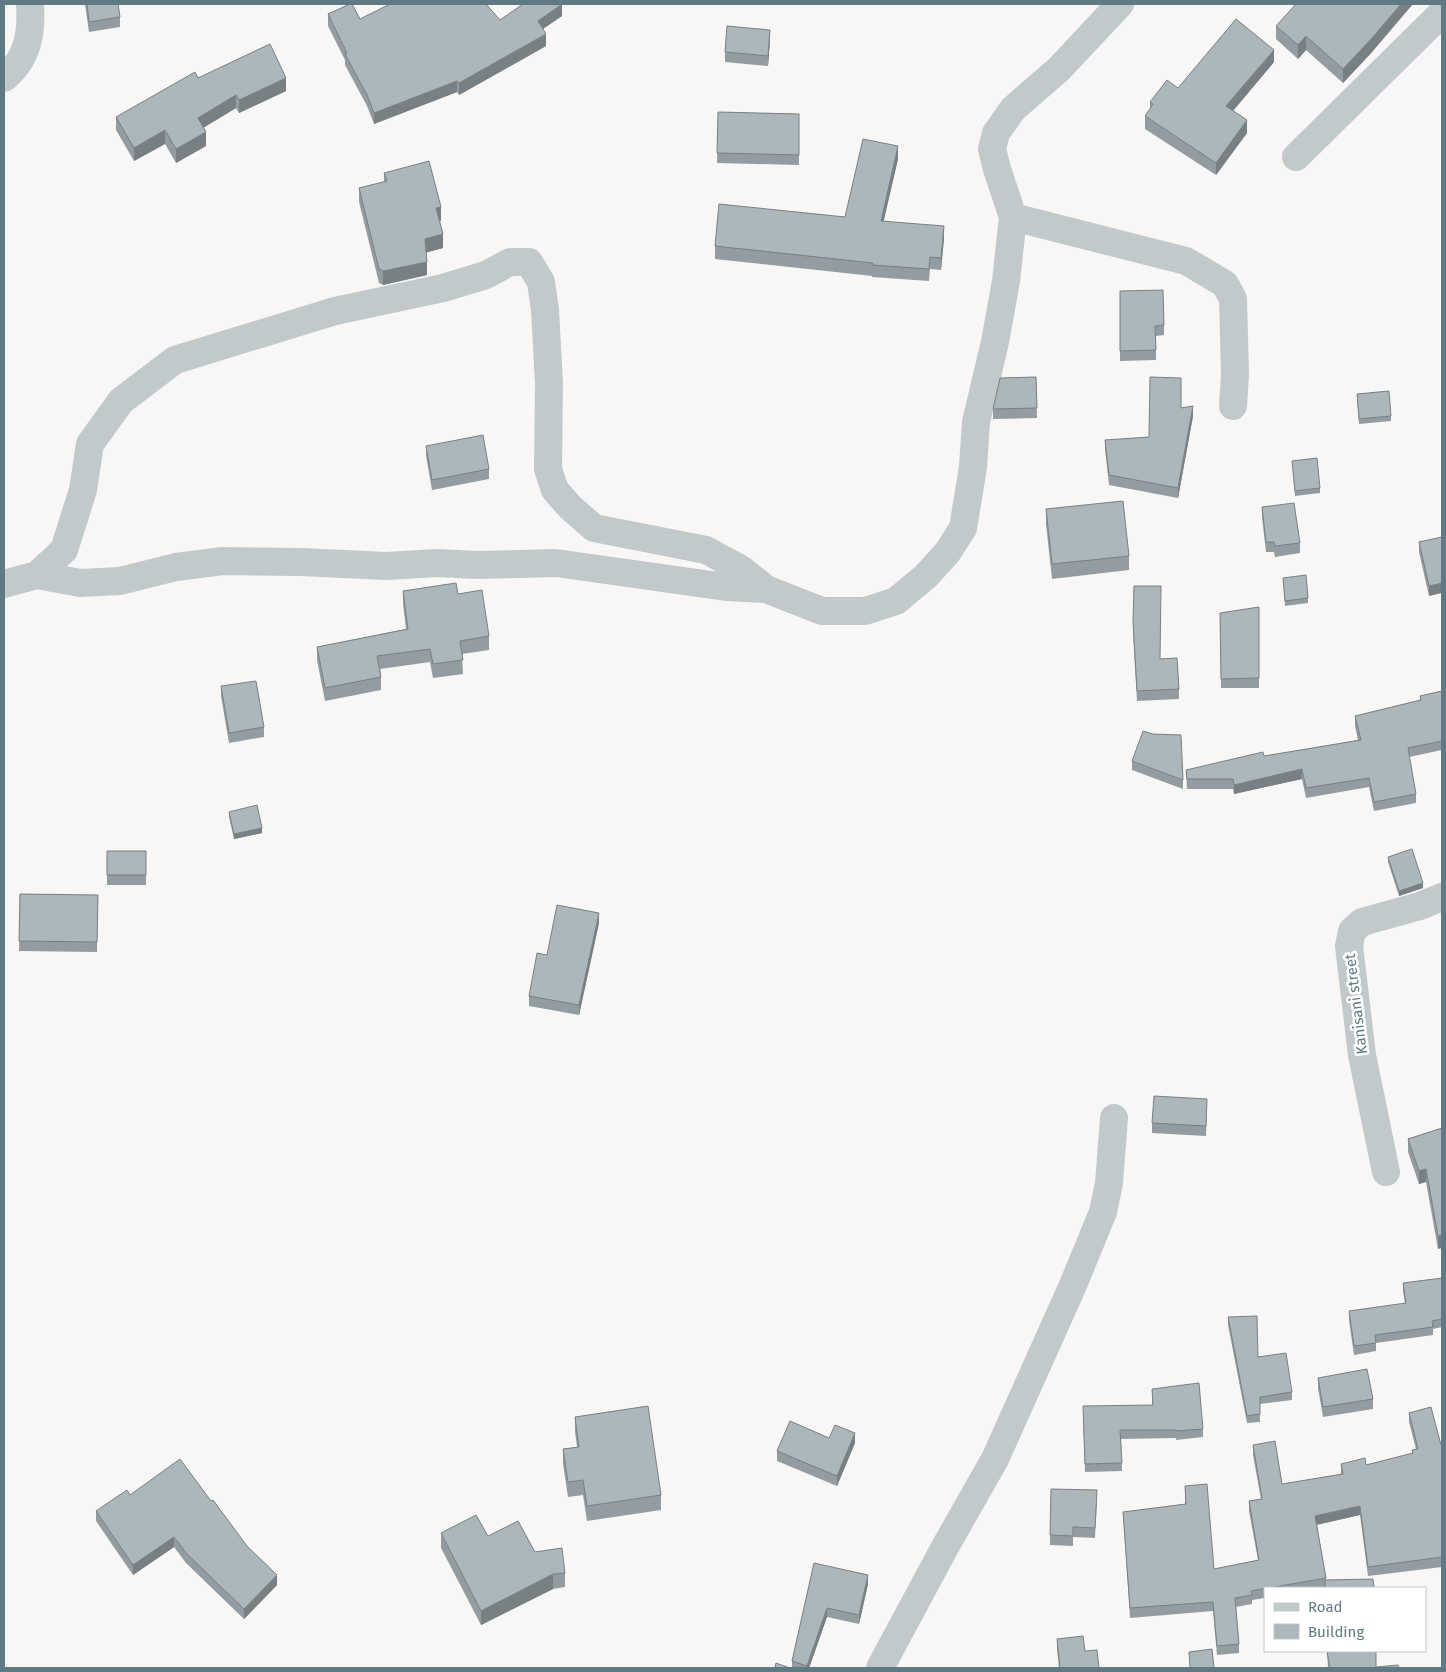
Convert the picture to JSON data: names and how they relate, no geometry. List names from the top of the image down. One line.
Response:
{"streets":{"street":["Kanisani street"]},"legend":["Road","Building"]}
